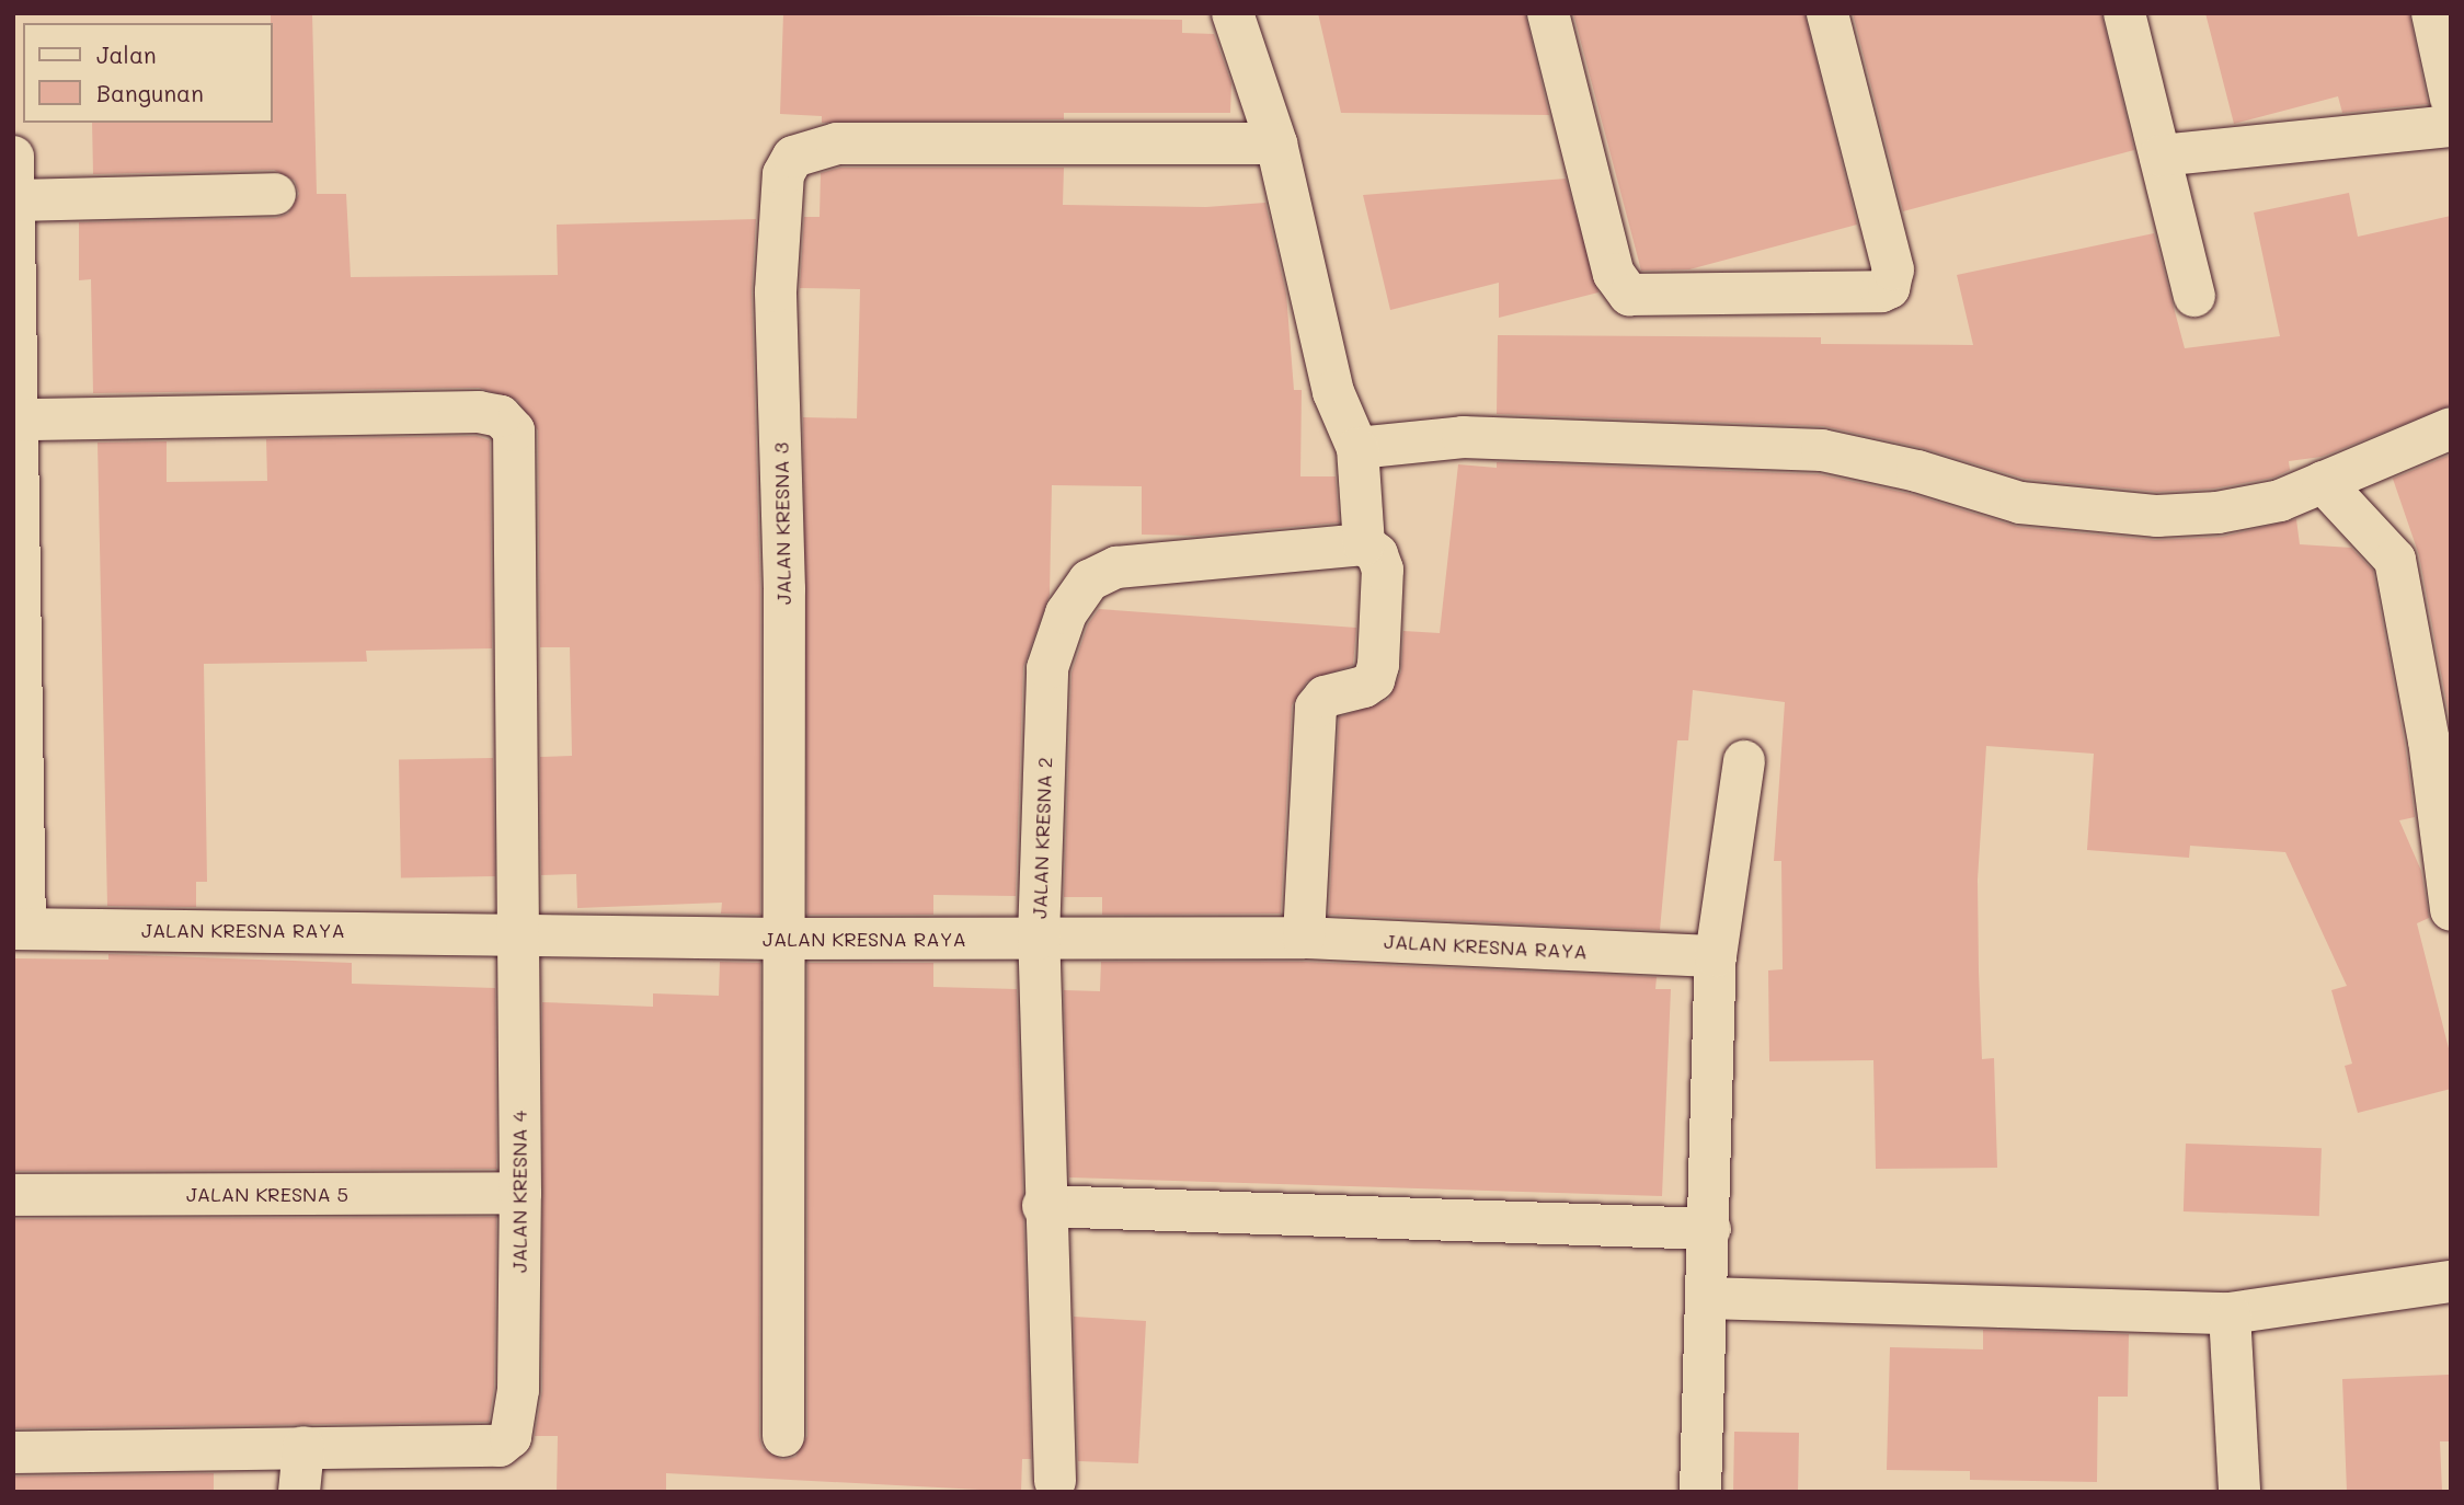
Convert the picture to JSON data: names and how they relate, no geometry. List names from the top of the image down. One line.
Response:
{"streets":{"street":["JALAN KRESNA 3","JALAN KRESNA 2","JALAN KRESNA RAYA","JALAN KRESNA 4","JALAN KRESNA 5"]},"crossings":[["JALAN KRESNA 3","JALAN KRESNA RAYA"],["JALAN KRESNA 2","JALAN KRESNA RAYA"],["JALAN KRESNA RAYA","JALAN KRESNA 4"],["JALAN KRESNA 4","JALAN KRESNA 5"]],"legend":["Jalan","Bangunan"]}
